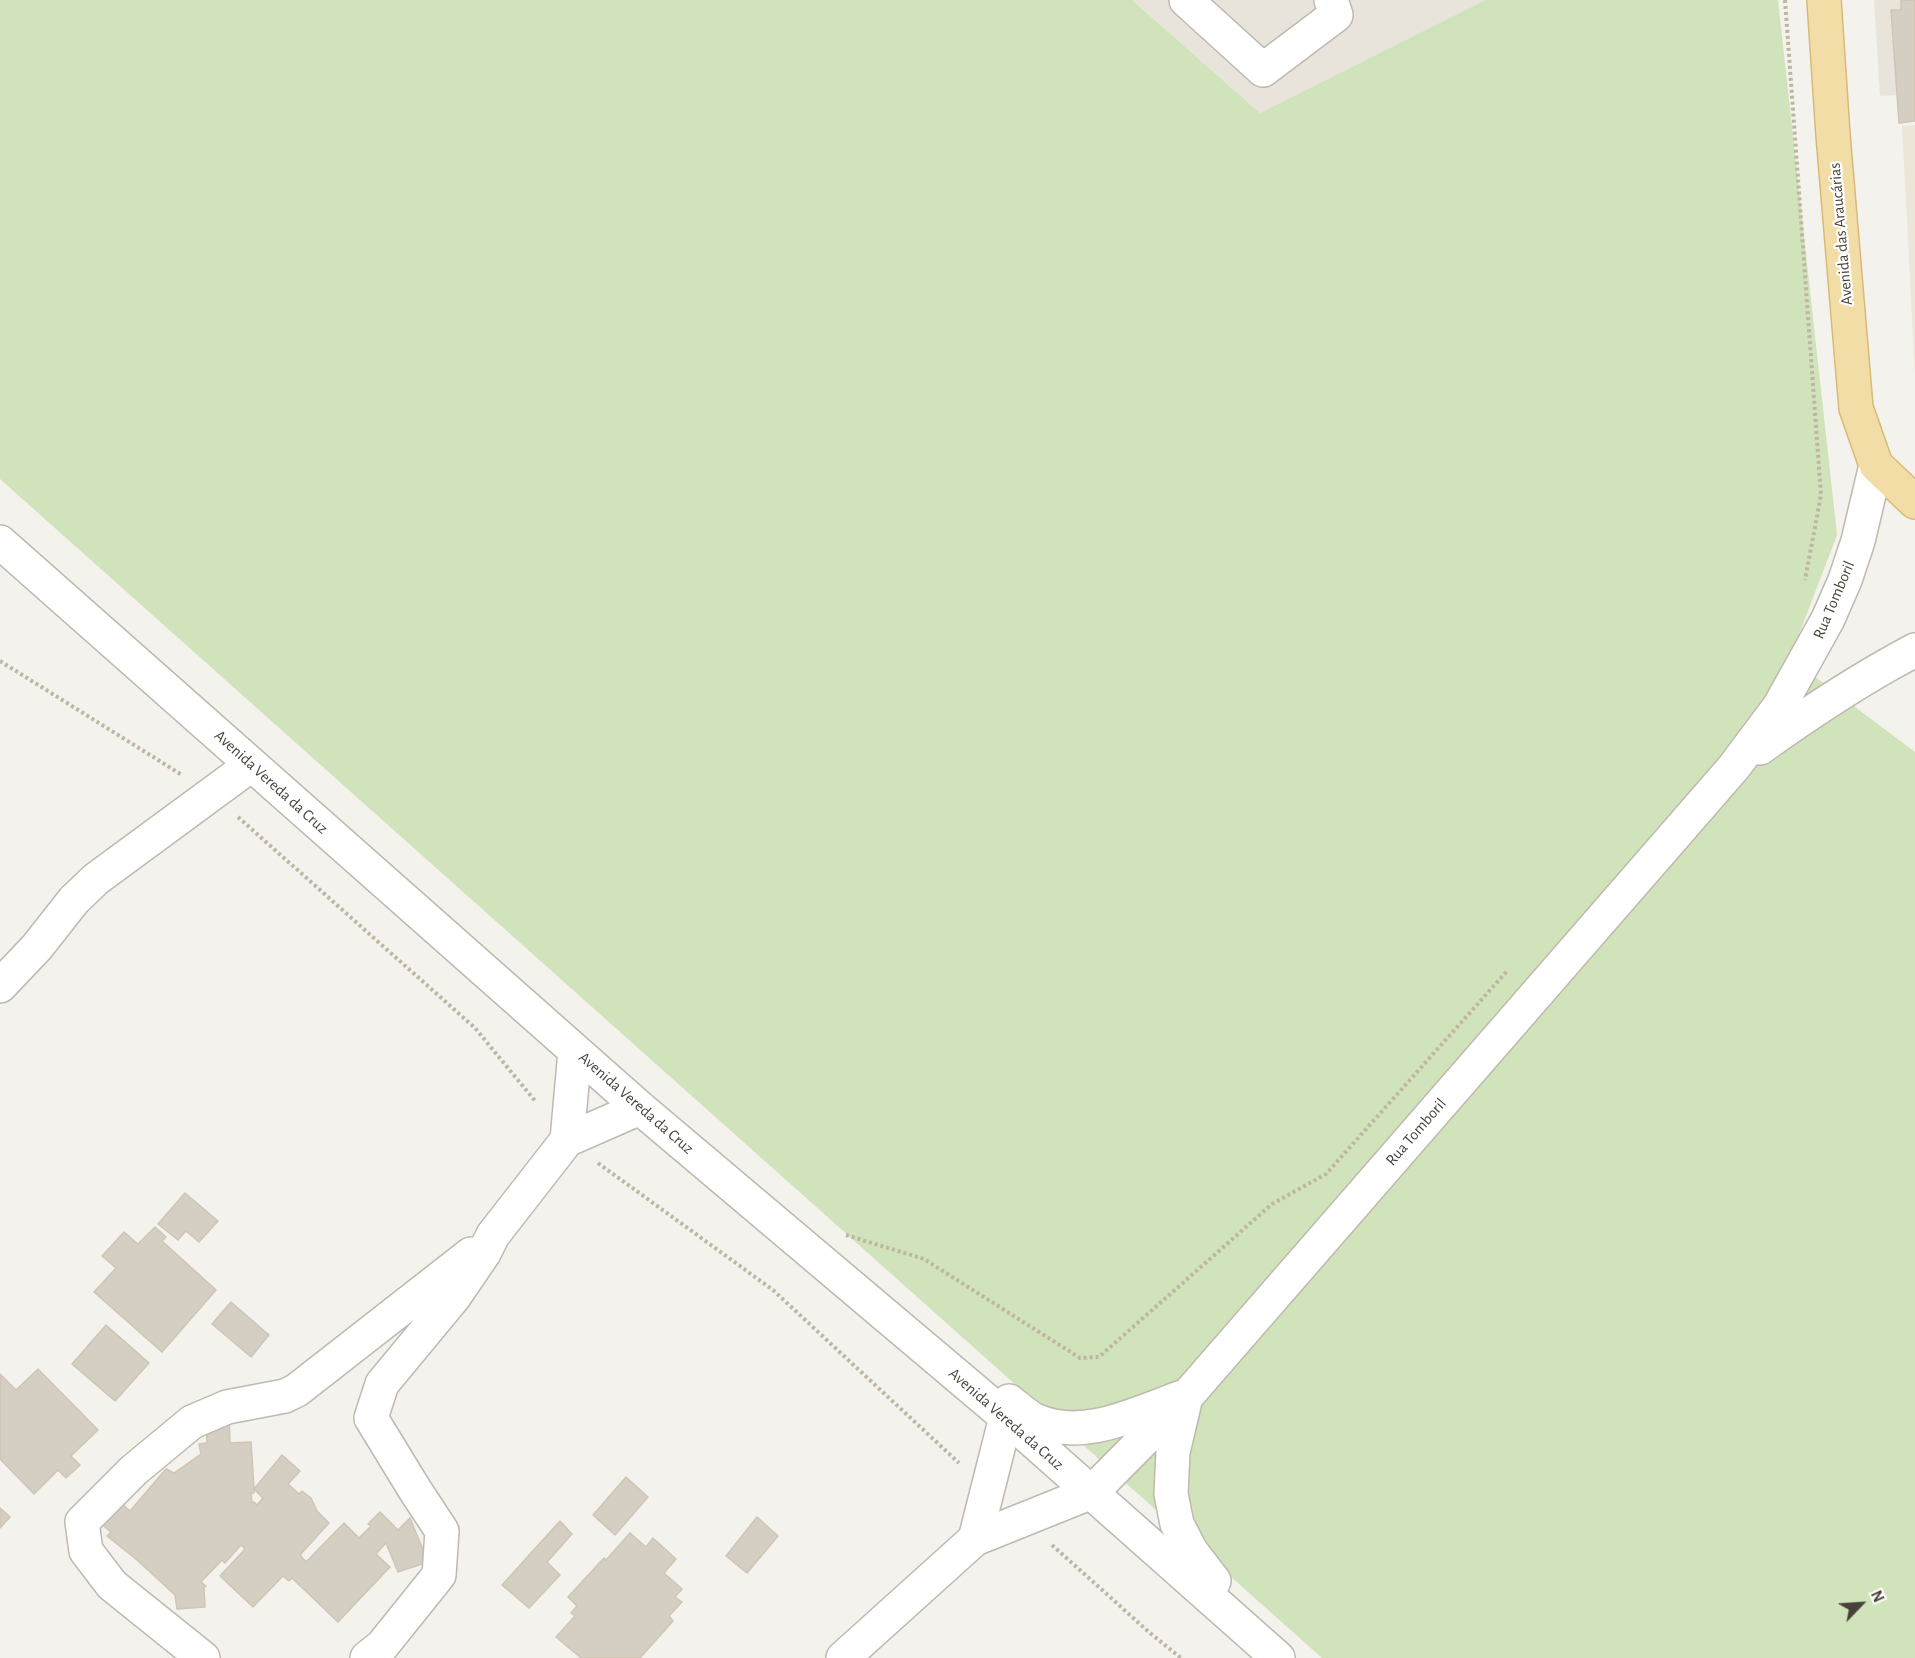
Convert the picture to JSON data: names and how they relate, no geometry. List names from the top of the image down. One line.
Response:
{"streets":{"main road":["Avenida das Araucárias"],"street":["Rua Tomboril","Avenida Vereda da Cruz"]},"crossings":[["Avenida das Araucárias","Rua Tomboril"],["Rua Tomboril","Avenida Vereda da Cruz"]],"north":"top right"}
